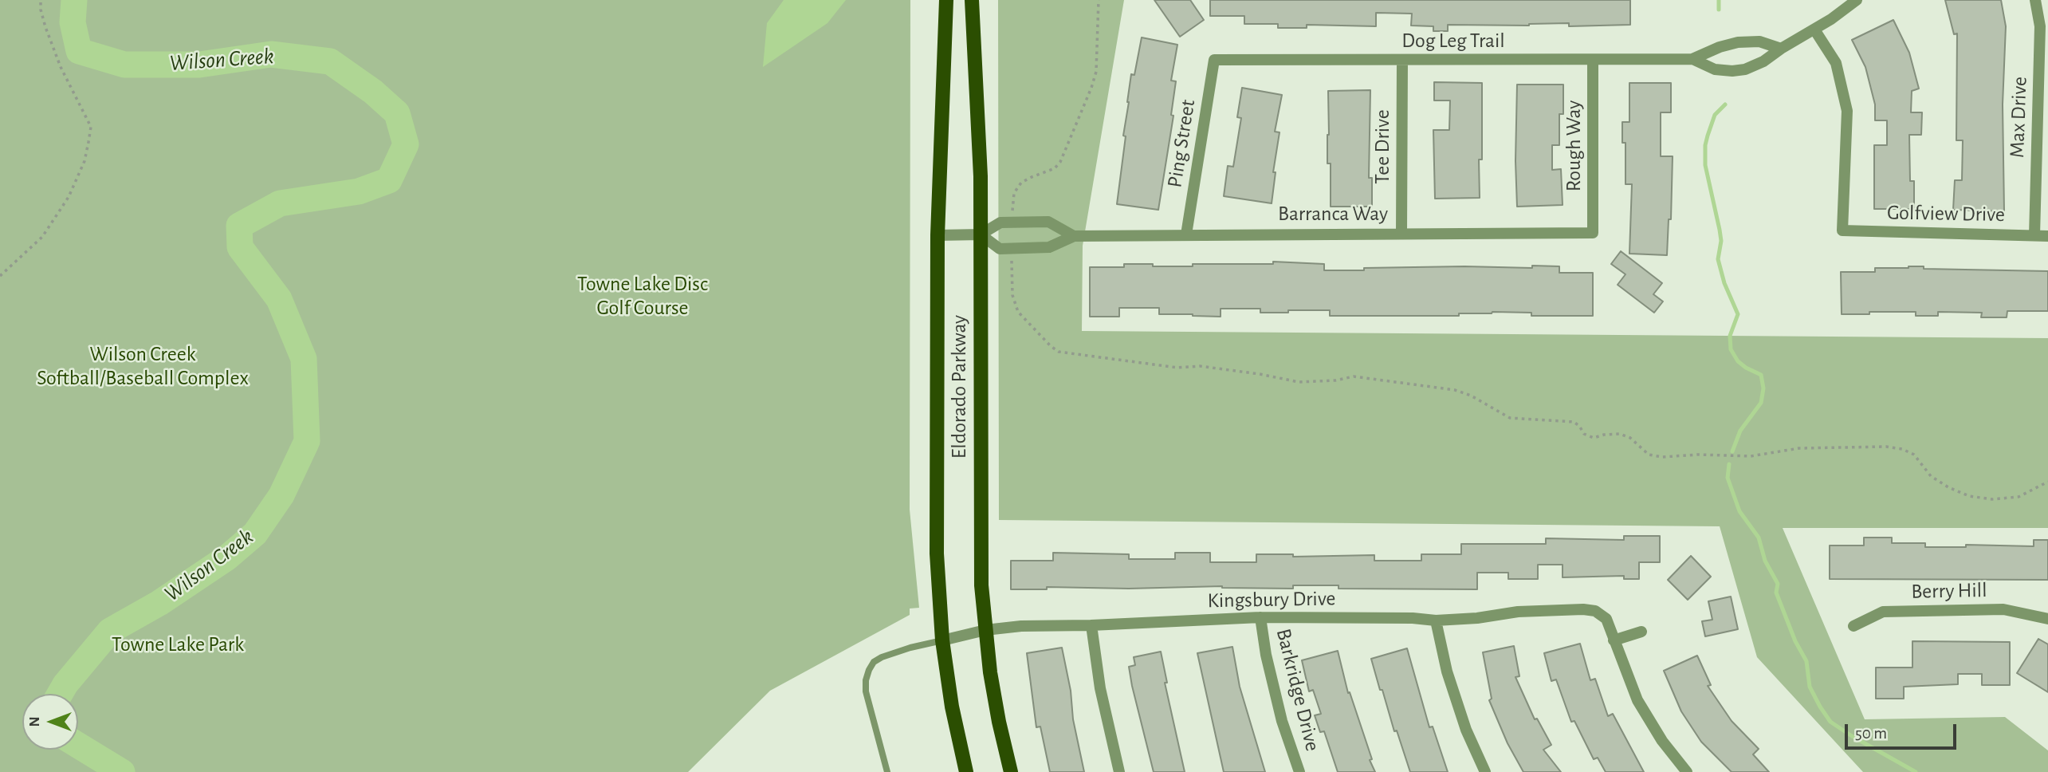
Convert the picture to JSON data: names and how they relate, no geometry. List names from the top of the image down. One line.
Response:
{"streets":{"main road":["Eldorado Parkway"],"street":["Dog Leg Trail","Max Drive","Ping Street","Rough Way","Tee Drive","Barranca Way","Golfview Drive","Berry Hill","Kingsbury Drive","Barkridge Drive"]},"crossings":[["Dog Leg Trail","Ping Street"],["Dog Leg Trail","Rough Way"],["Dog Leg Trail","Tee Drive"],["Dog Leg Trail","Golfview Drive"],["Max Drive","Golfview Drive"],["Ping Street","Barranca Way"],["Rough Way","Barranca Way"],["Tee Drive","Barranca Way"],["Barranca Way","Eldorado Parkway"],["Eldorado Parkway","Kingsbury Drive"],["Kingsbury Drive","Barkridge Drive"]],"water":["Wilson Creek"],"parks":["Towne Lake Disc Golf Course","Wilson Creek Softball/Baseball Complex","Towne Lake Park"],"scale_bar":"50 m","north":"left"}
